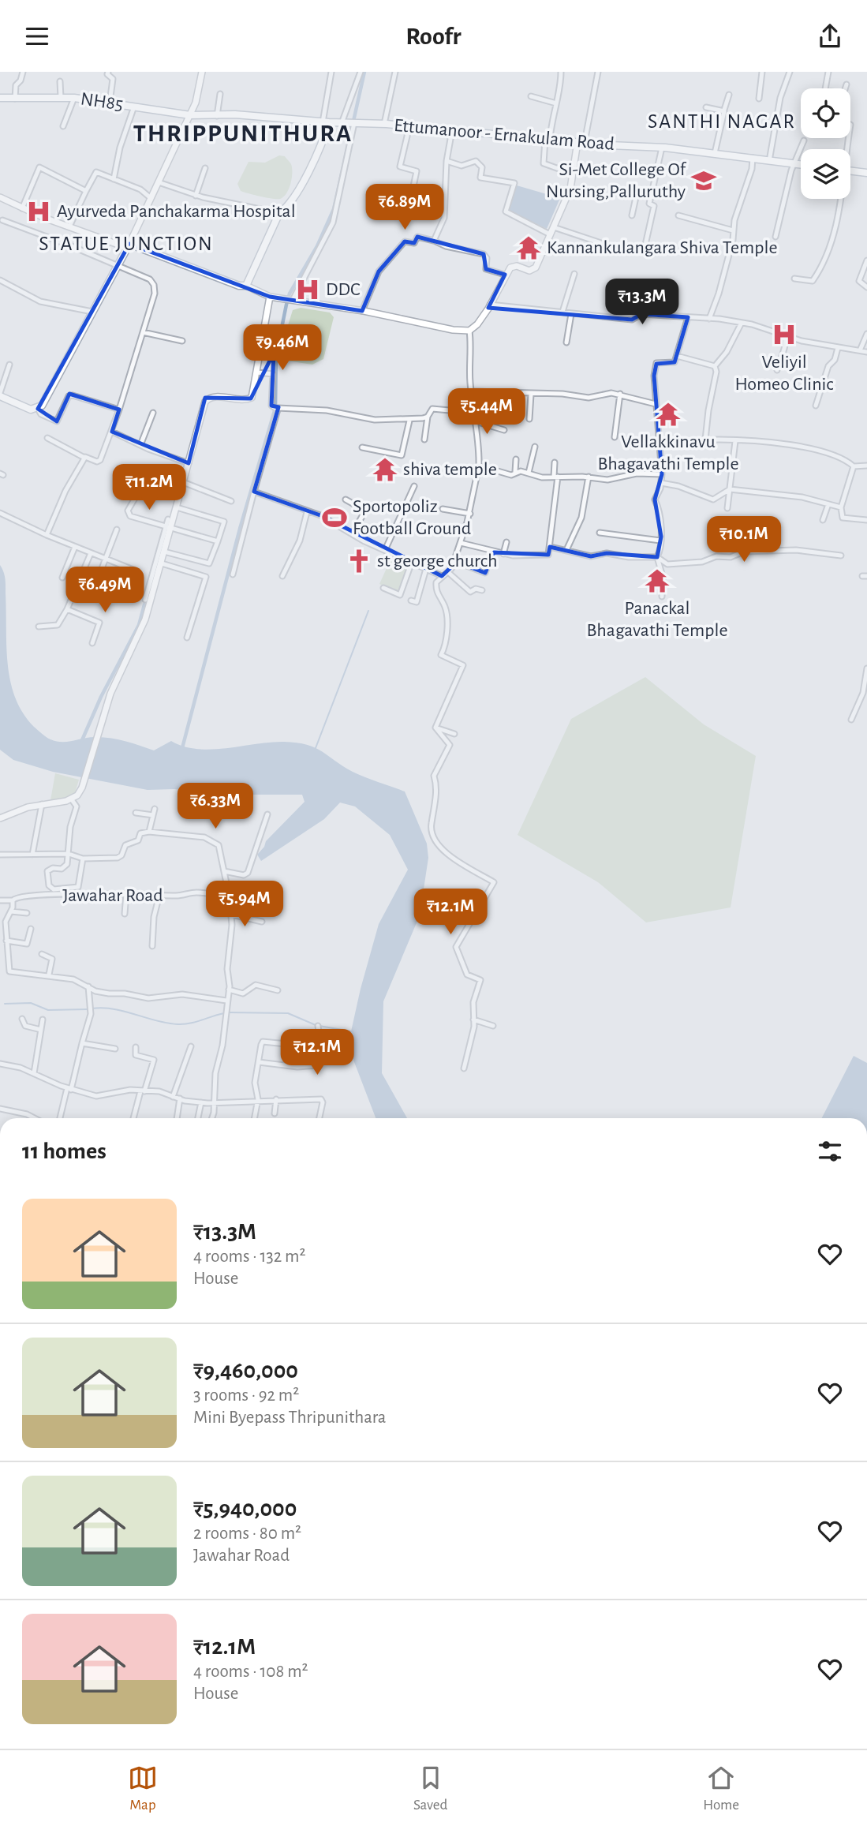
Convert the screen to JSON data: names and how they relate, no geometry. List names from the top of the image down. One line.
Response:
{"streets":{"main road":["NH85","Ettumanoor - Ernakulam Road"],"street":["Jawahar Road"]},"crossings":[["NH85","Ettumanoor - Ernakulam Road"]],"districts":["SANTHI NAGAR","THRIPPUNITHURA","STATUE JUNCTION"],"places":{"school or university":["Si-Met College Of Nursing,Palluruthy"],"hospital":["Ayurveda Panchakarma Hospital","DDC","Veliyil Homeo Clinic"],"temple":["Kannankulangara Shiva Temple","Vellakkinavu Bhagavathi Temple","shiva temple","Panackal Bhagavathi Temple"],"sports":["Sportopoliz Football Ground"],"church":["st george church"]},"page":{"header":"Roofr","price":["₹6.89M","₹13.3M","₹9.46M","₹5.44M","₹11.2M","₹10.1M","₹6.49M","₹6.33M","₹5.94M","₹12.1M","₹12.1M"],"heading":"11 homes","list":[{"name":"₹13.3M","note":"4 rooms · 132 m² · House"},{"name":"₹9,460,000","note":"3 rooms · 92 m² · Mini Byepass Thripunithara"},{"name":"₹5,940,000","note":"2 rooms · 80 m² · Jawahar Road"},{"name":"₹12.1M","note":"4 rooms · 108 m² · House"}],"tabs":["Map","Saved","Home"]}}
